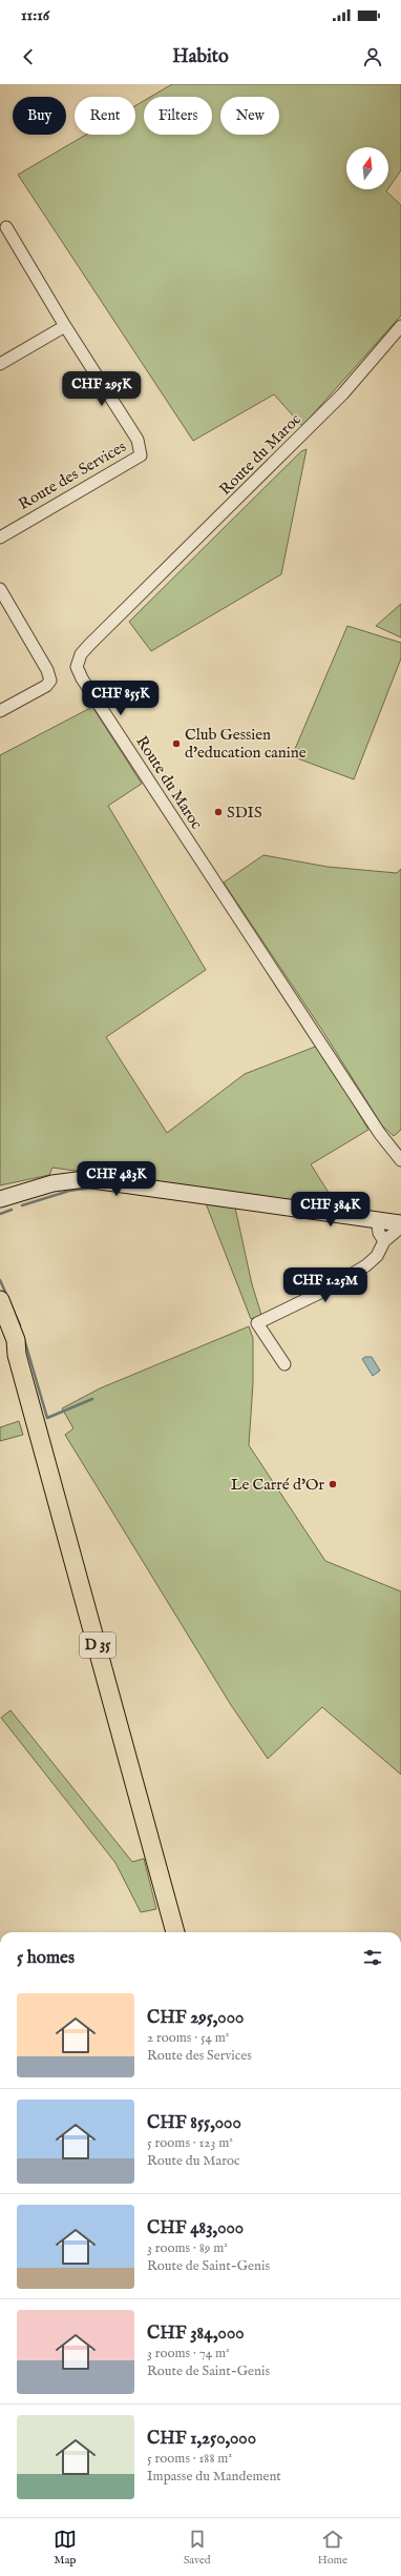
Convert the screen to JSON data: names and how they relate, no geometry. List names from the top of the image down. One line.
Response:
{"streets":{"main road":["D 35"],"street":["Route du Maroc","Route des Services"]},"places":["Club Gessien d'education canine","SDIS","Le Carré d'Or"],"north":"top","page":{"status":"11:16","header":"Habito","chip":["Buy","Rent","Filters","New"],"price":["CHF 295K","CHF 855K","CHF 483K","CHF 384K","CHF 1.25M"],"heading":"5 homes","list":[{"name":"CHF 295,000","note":"2 rooms · 54 m² · Route des Services"},{"name":"CHF 855,000","note":"5 rooms · 123 m² · Route du Maroc"},{"name":"CHF 483,000","note":"3 rooms · 89 m² · Route de Saint-Genis"},{"name":"CHF 384,000","note":"3 rooms · 74 m² · Route de Saint-Genis"},{"name":"CHF 1,250,000","note":"5 rooms · 188 m² · Impasse du Mandement"}],"tabs":["Map","Saved","Home"]}}
